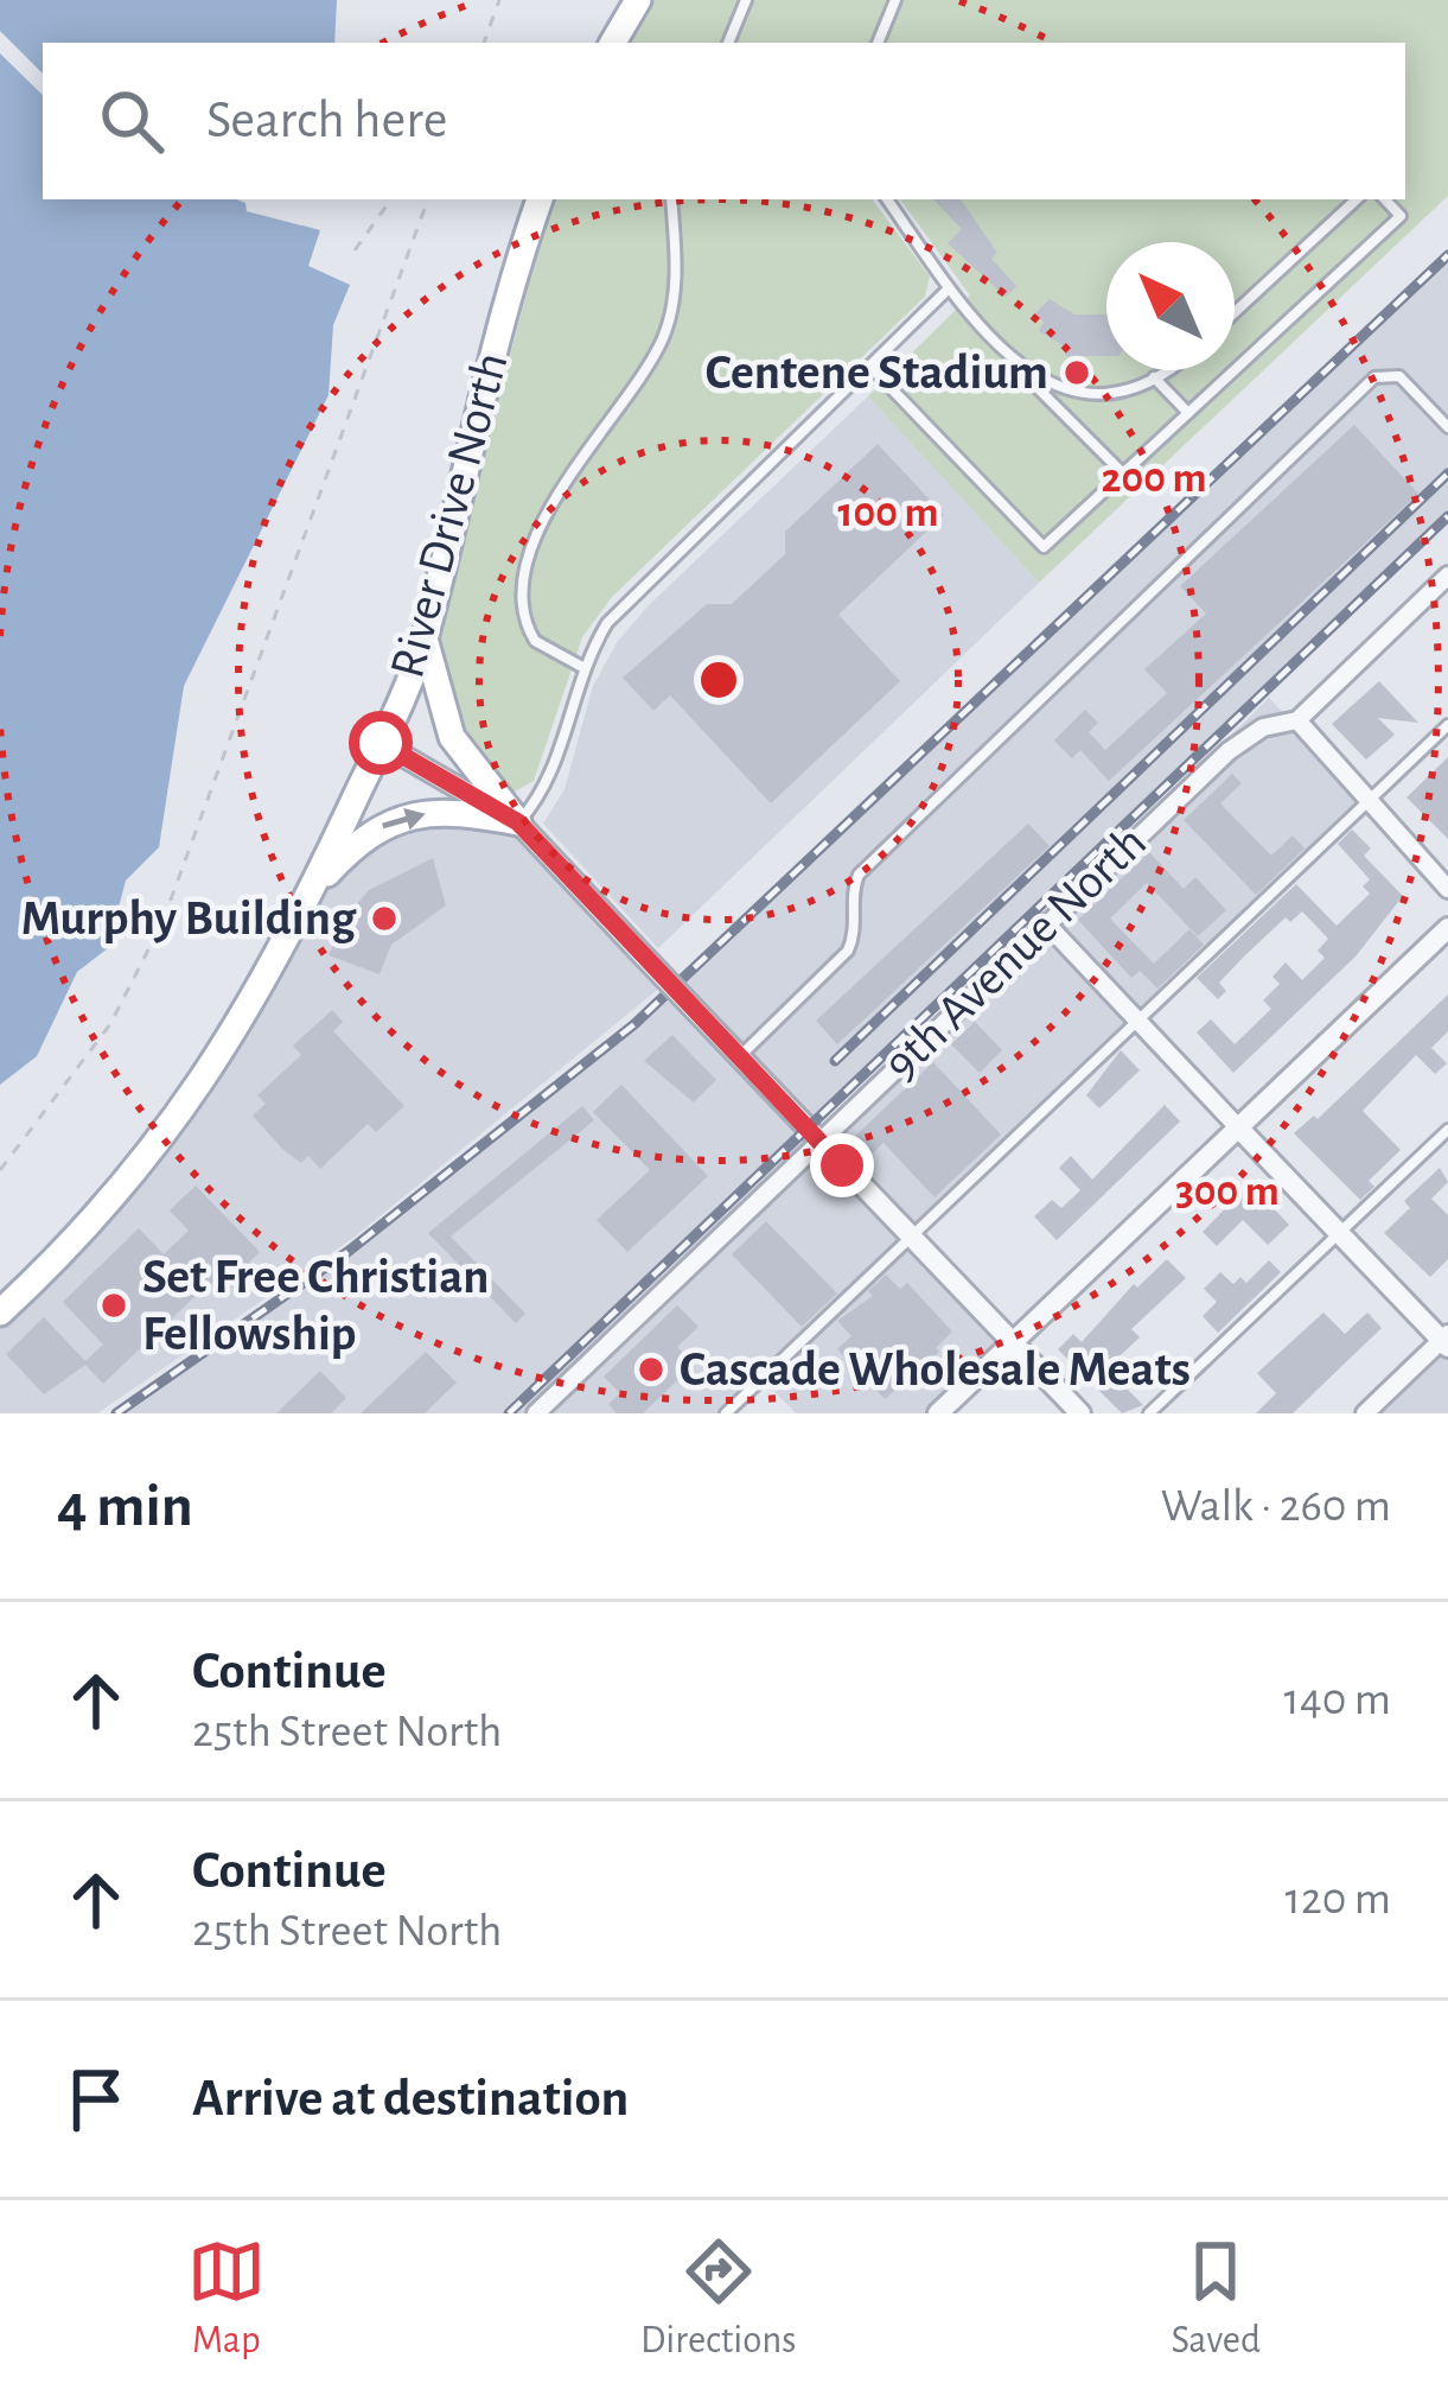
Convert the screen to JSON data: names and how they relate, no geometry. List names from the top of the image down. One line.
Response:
{"streets":{"main road":["River Drive North"],"street":["9th Avenue North"]},"places":["Centene Stadium","Murphy Building","Set Free Christian Fellowship","Cascade Wholesale Meats"],"north":"top left","page":{"search":"Search here","heading":["4 min","Walk · 260 m"],"list":[["Continue","25th Street North","140 m"],["Continue","25th Street North","120 m"],"Arrive at destination"],"nav":["Map","Directions","Saved"]},"rings":["200 m","100 m","300 m"]}
